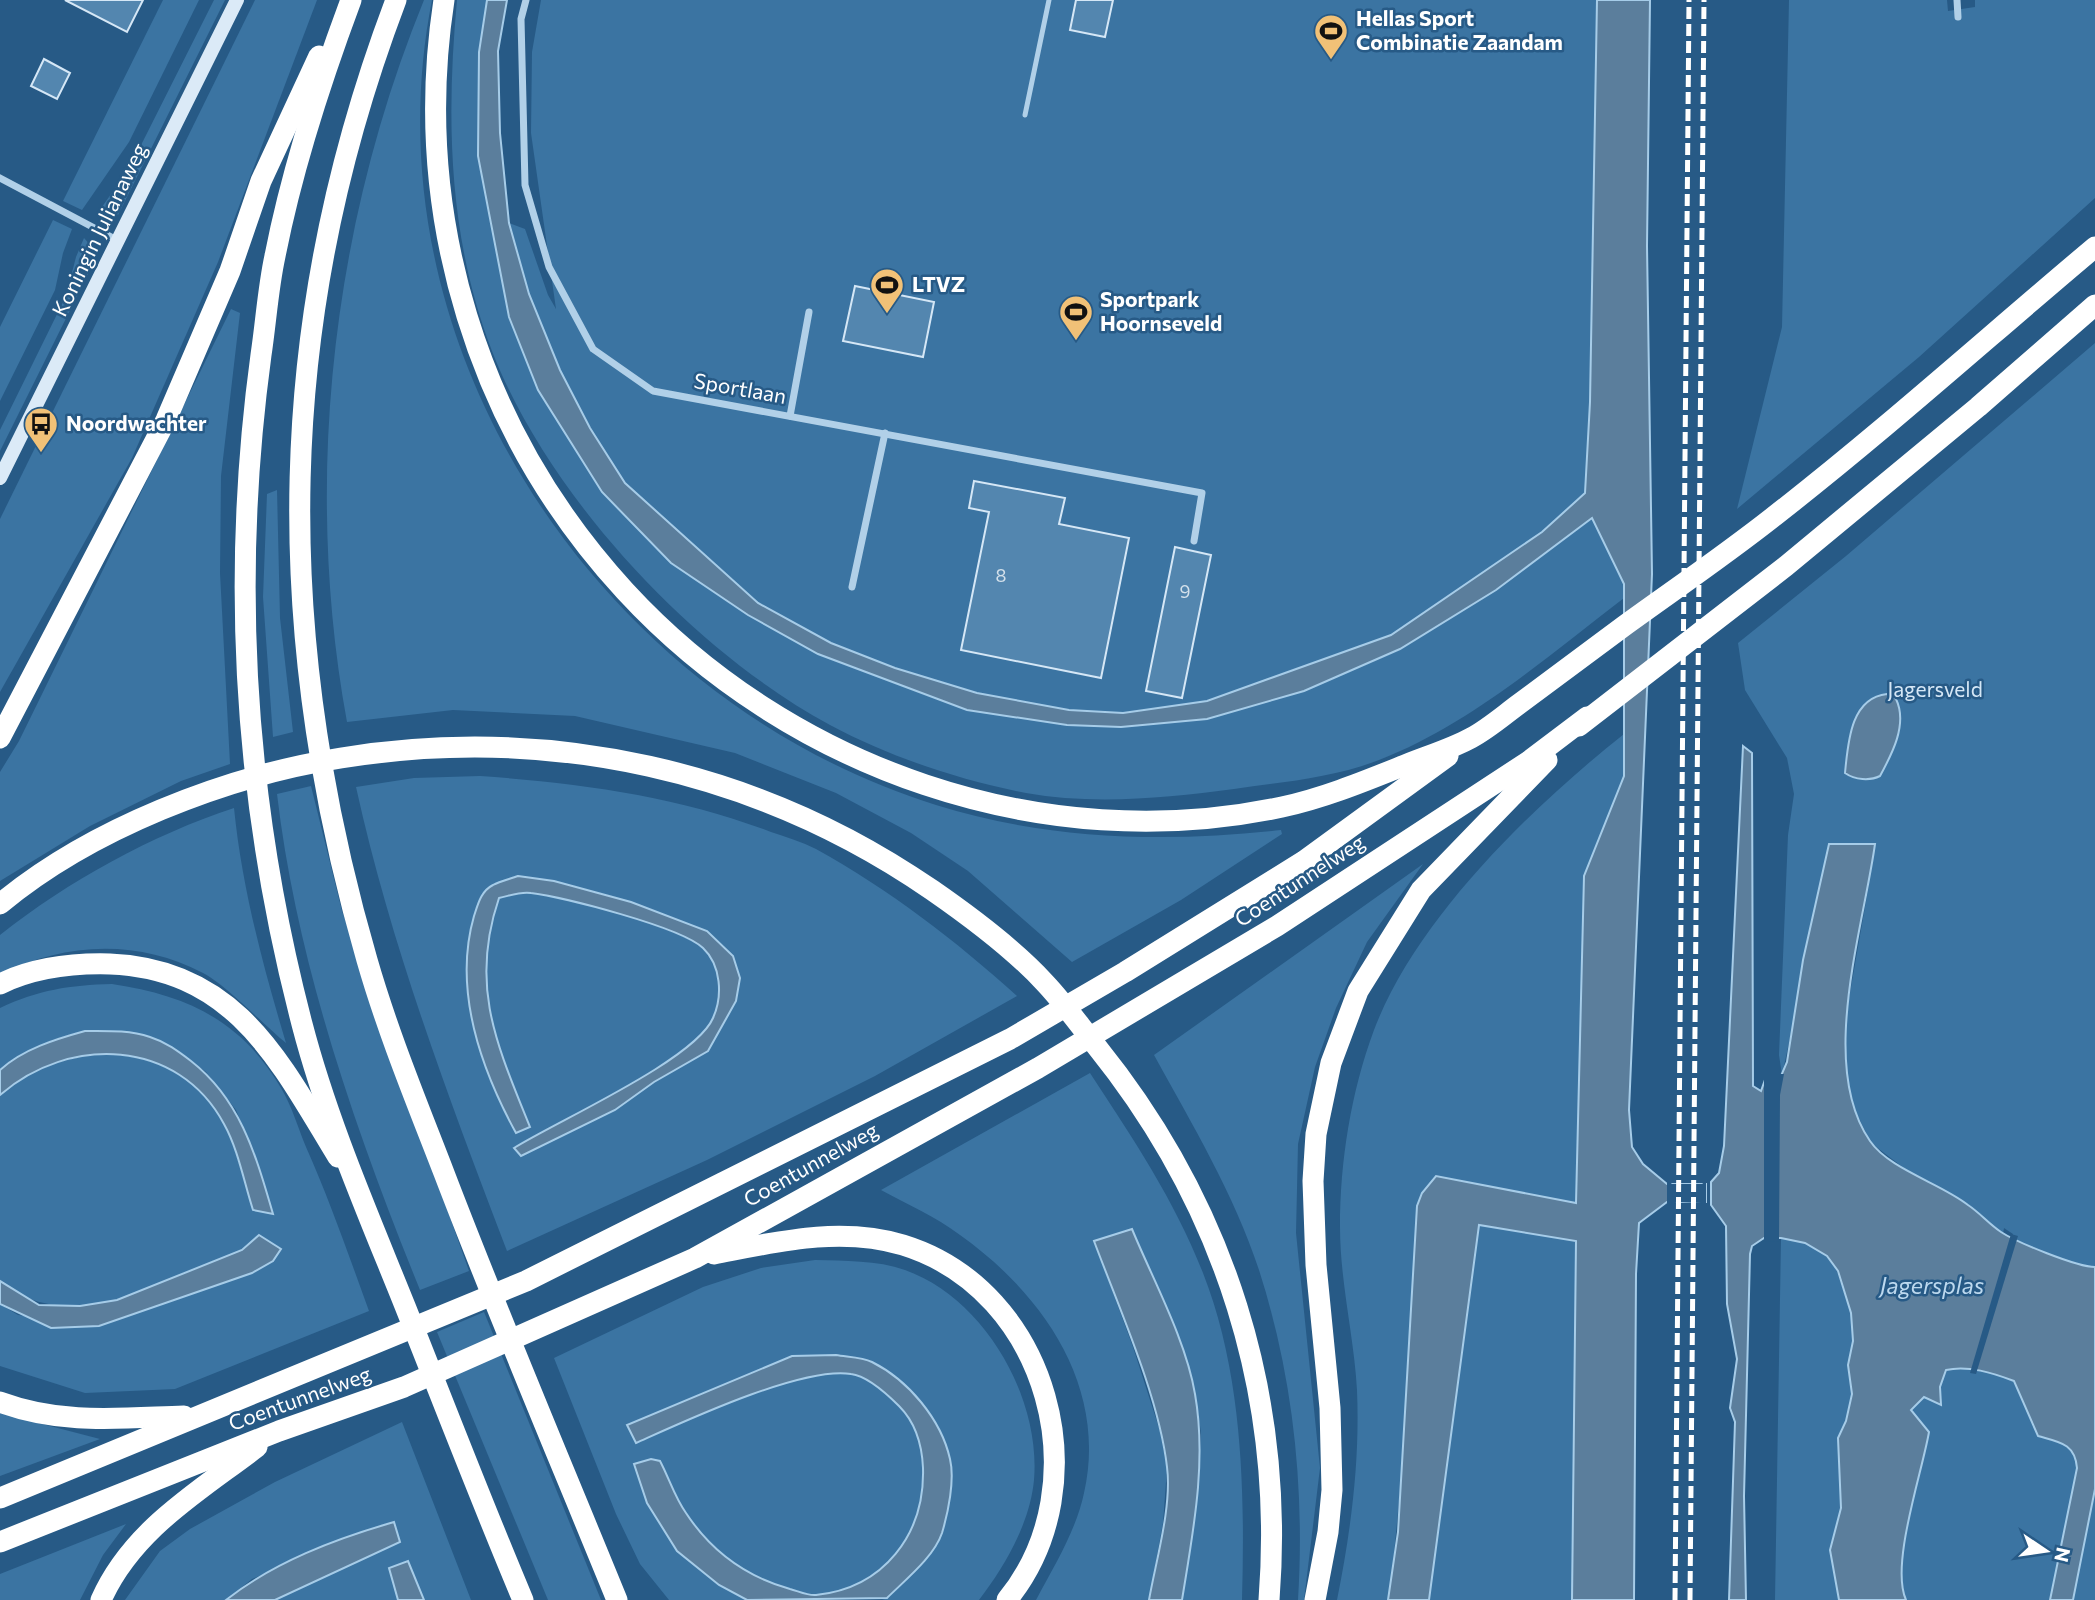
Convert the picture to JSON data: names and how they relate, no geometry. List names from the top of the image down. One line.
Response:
{"streets":{"highway":["Coentunnelweg"],"main road":["Koningin Julianaweg"],"street":["Sportlaan"]},"water":["Jagersplas"],"parks":["Jagersveld"],"places":{"sports":["Hellas Sport Combinatie Zaandam","LTVZ","Sportpark Hoornseveld"],"bus stop":["Noordwachter"]},"house_numbers":["8","9"],"north":"right"}
